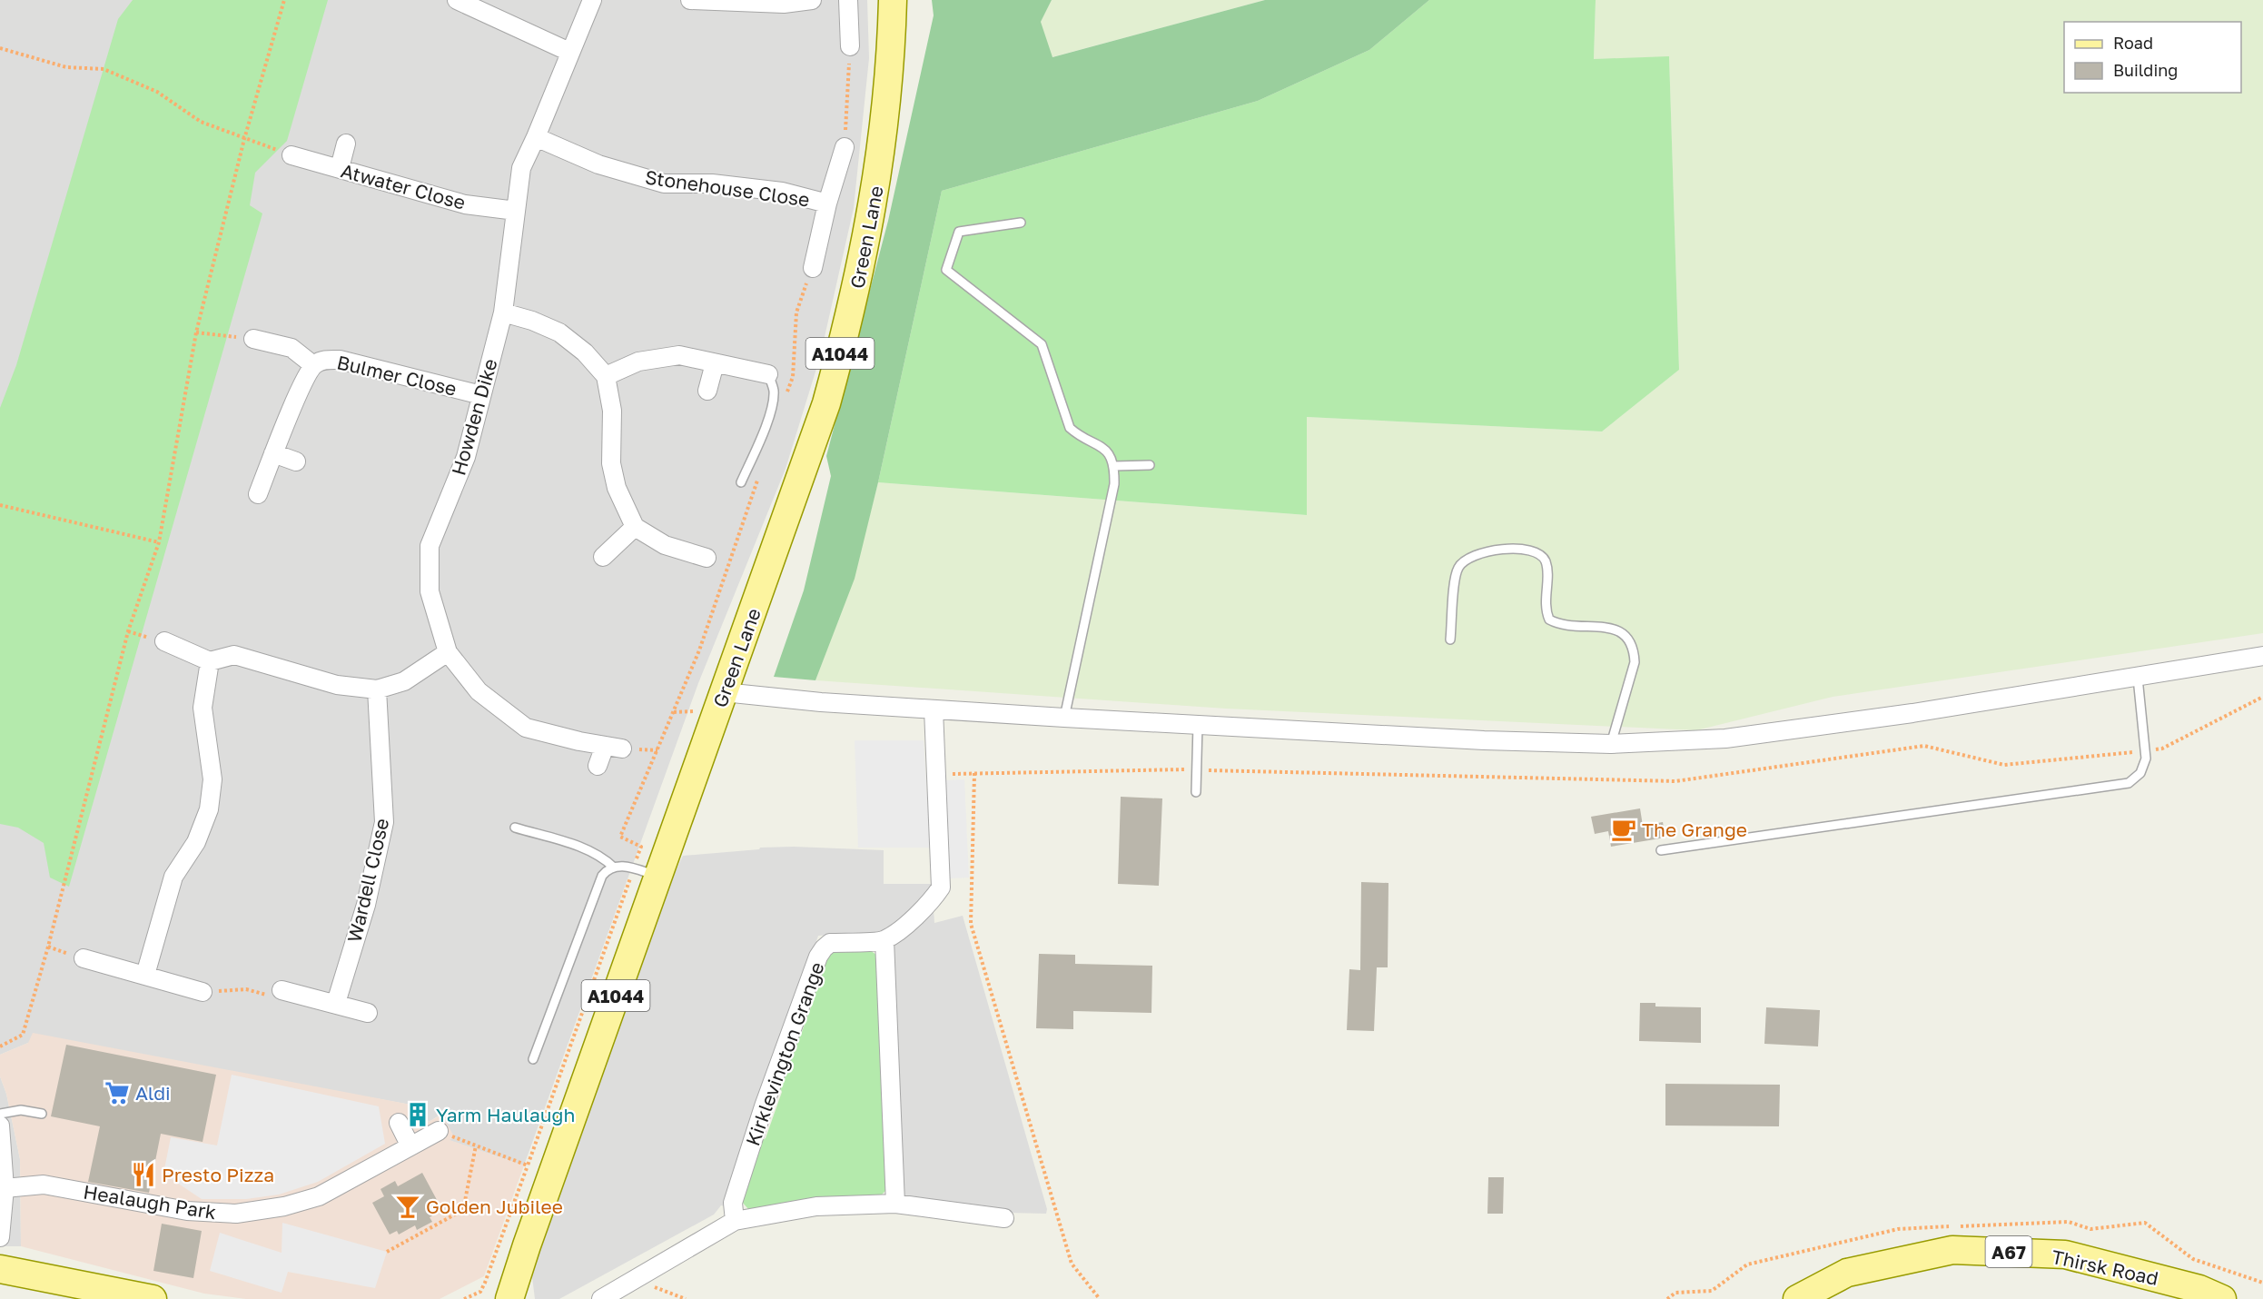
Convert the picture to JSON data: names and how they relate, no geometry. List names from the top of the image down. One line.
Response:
{"streets":{"main road":["Green Lane","A1044","A67","Thirsk Road"],"street":["Atwater Close","Stonehouse Close","Bulmer Close","Howden Dike","Wardell Close","Kirklevington Grange","Healaugh Park"]},"crossings":[["Atwater Close","Howden Dike"],["Stonehouse Close","Howden Dike"],["Bulmer Close","Howden Dike"]],"places":{"cafe":["The Grange"],"supermarket":["Aldi"],"building":["Yarm Haulaugh"],"restaurant":["Presto Pizza"],"bar":["Golden Jubilee"]},"legend":["Road","Building"]}
